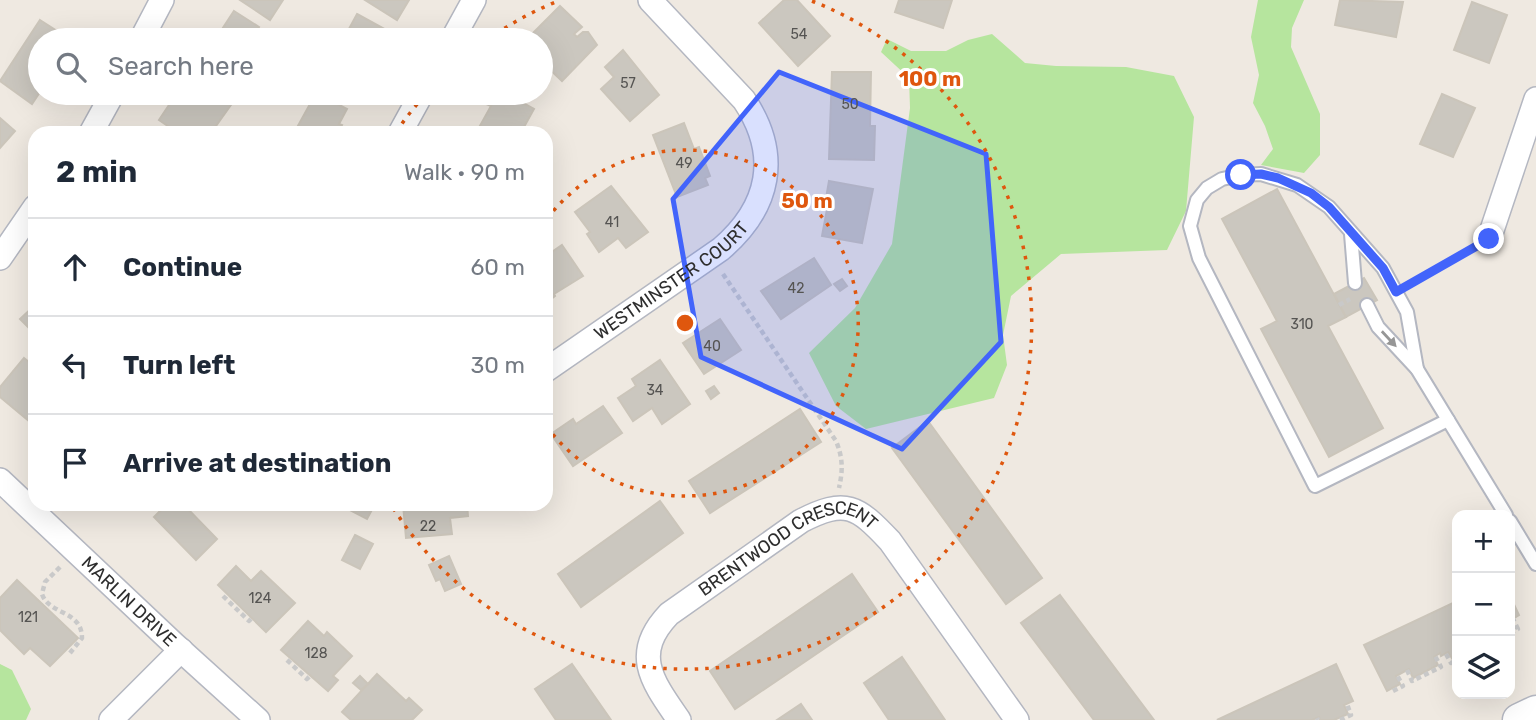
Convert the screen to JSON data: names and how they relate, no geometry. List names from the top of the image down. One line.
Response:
{"streets":{"street":["WESTMINSTER COURT","BRENTWOOD CRESCENT","MARLIN DRIVE"]},"house_numbers":["54","57","50","49","41","42","310","40","34","22","124","121","128"],"page":{"search":"Search here","heading":["2 min","Walk · 90 m"],"list":[["Continue","60 m"],["Turn left","30 m"],"Arrive at destination"],"map_buttons":["+","−"]},"rings":["100 m","50 m"]}
